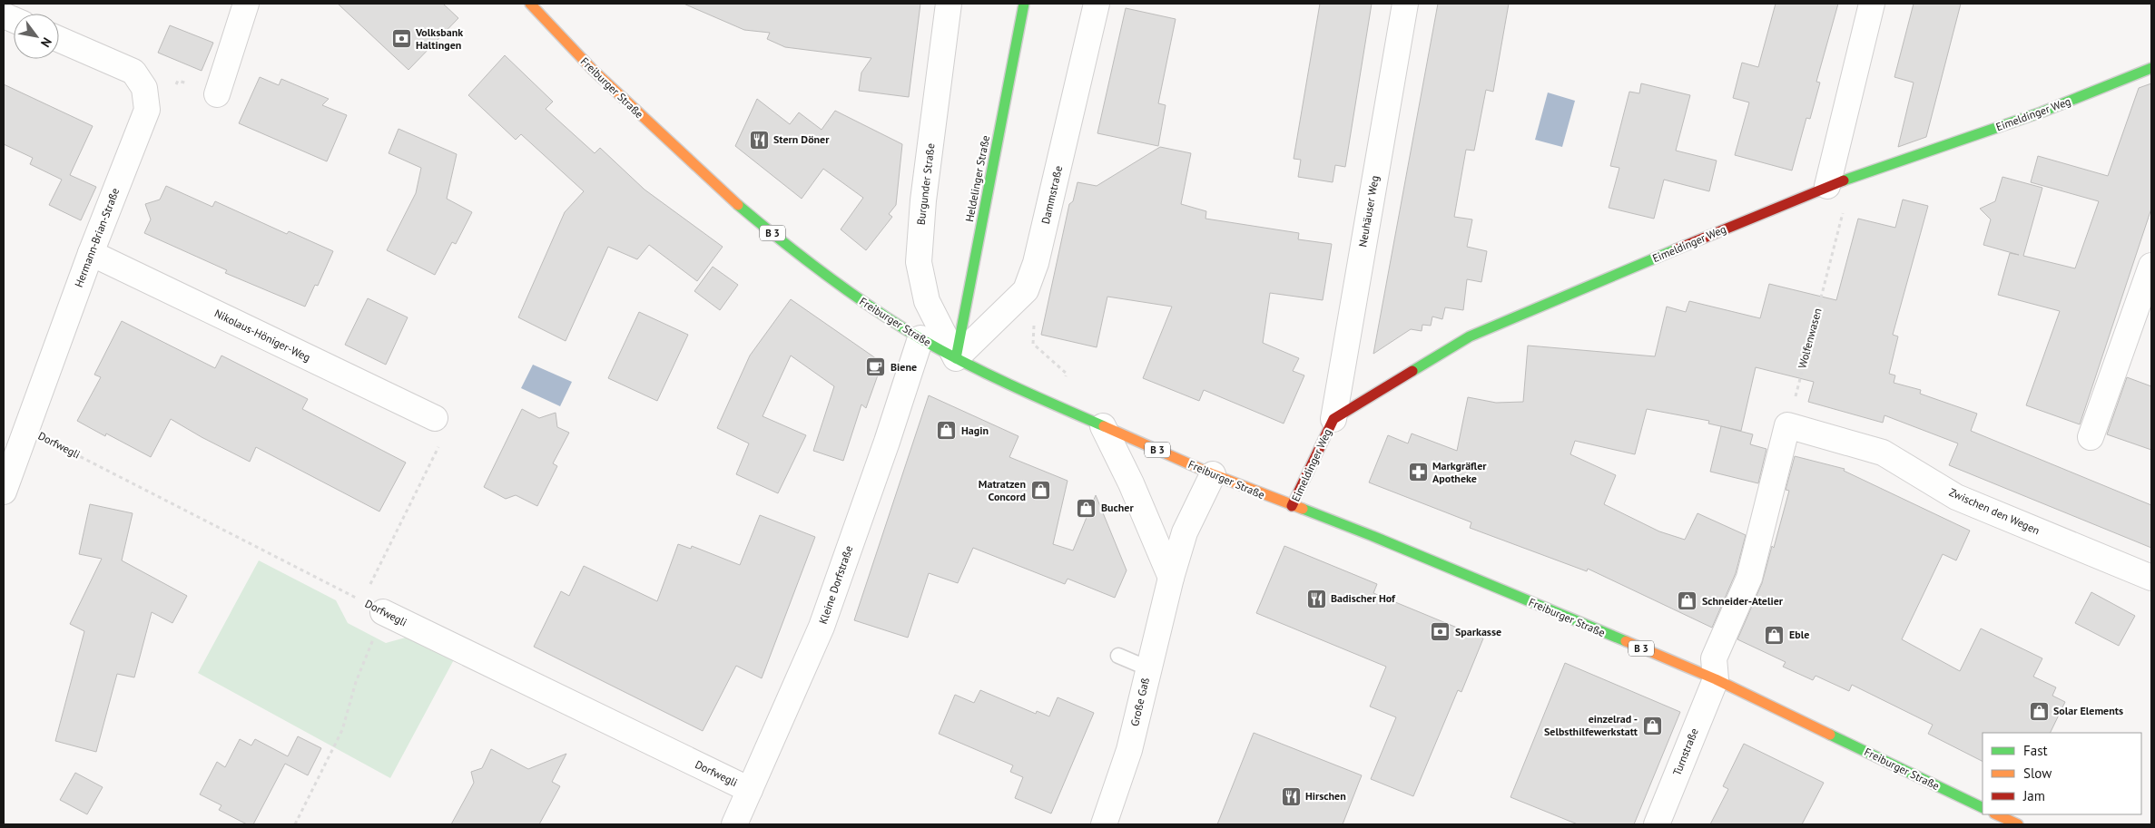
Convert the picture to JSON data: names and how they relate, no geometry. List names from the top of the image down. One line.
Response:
{"streets":{"main road":["Freiburger Straße","Eimeldinger Weg","Heldelinger Straße","B 3"],"street":["Burgunder Straße","Dammstraße","Neuhäuser Weg","Hermann-Brian-Straße","Nikolaus-Höniger-Weg","Dorfwegli","Zwischen den Wegen","Kleine Dorfstraße","Große Gaß","Turnstraße"],"path":["Wolfenwasen"]},"crossings":[["Freiburger Straße","Eimeldinger Weg"],["Freiburger Straße","Heldelinger Straße"],["Freiburger Straße","Burgunder Straße"],["Freiburger Straße","Dammstraße"],["Freiburger Straße","Kleine Dorfstraße"],["Freiburger Straße","Große Gaß"],["Freiburger Straße","Turnstraße"],["Eimeldinger Weg","Neuhäuser Weg"],["Eimeldinger Weg","Wolfenwasen"],["Heldelinger Straße","Burgunder Straße"],["Heldelinger Straße","Dammstraße"],["Burgunder Straße","Dammstraße"],["Hermann-Brian-Straße","Nikolaus-Höniger-Weg"],["Hermann-Brian-Straße","Dorfwegli"],["Wolfenwasen","Zwischen den Wegen"],["Dorfwegli","Kleine Dorfstraße"]],"places":{"bank":["Volksbank Haltingen","Sparkasse"],"restaurant":["Stern Döner","Badischer Hof","Hirschen"],"cafe":["Biene"],"shop":["Hagin","Matratzen Concord","Bucher","Schneider-Atelier","Eble","Solar Elements","einzelrad - Selbsthilfewerkstatt"],"pharmacy":["Markgräfler Apotheke"]},"legend":["Fast","Slow","Jam"],"north":"bottom right"}
